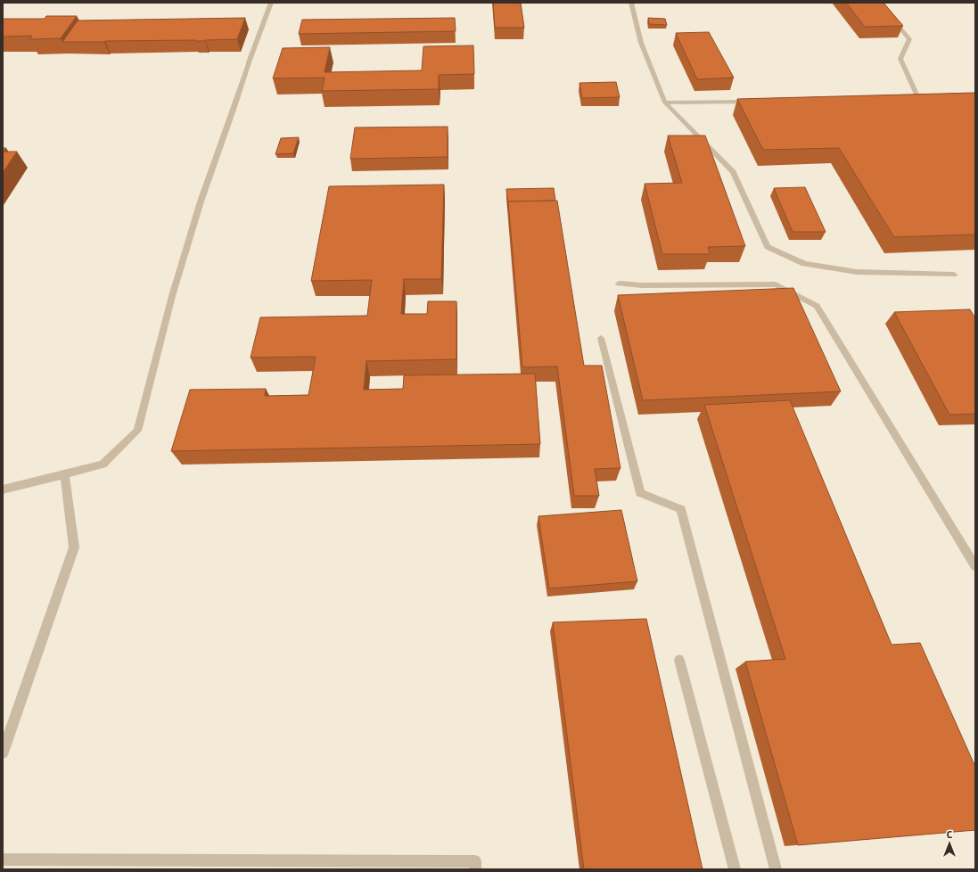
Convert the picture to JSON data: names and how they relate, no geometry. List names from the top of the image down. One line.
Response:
{"north":"top"}
